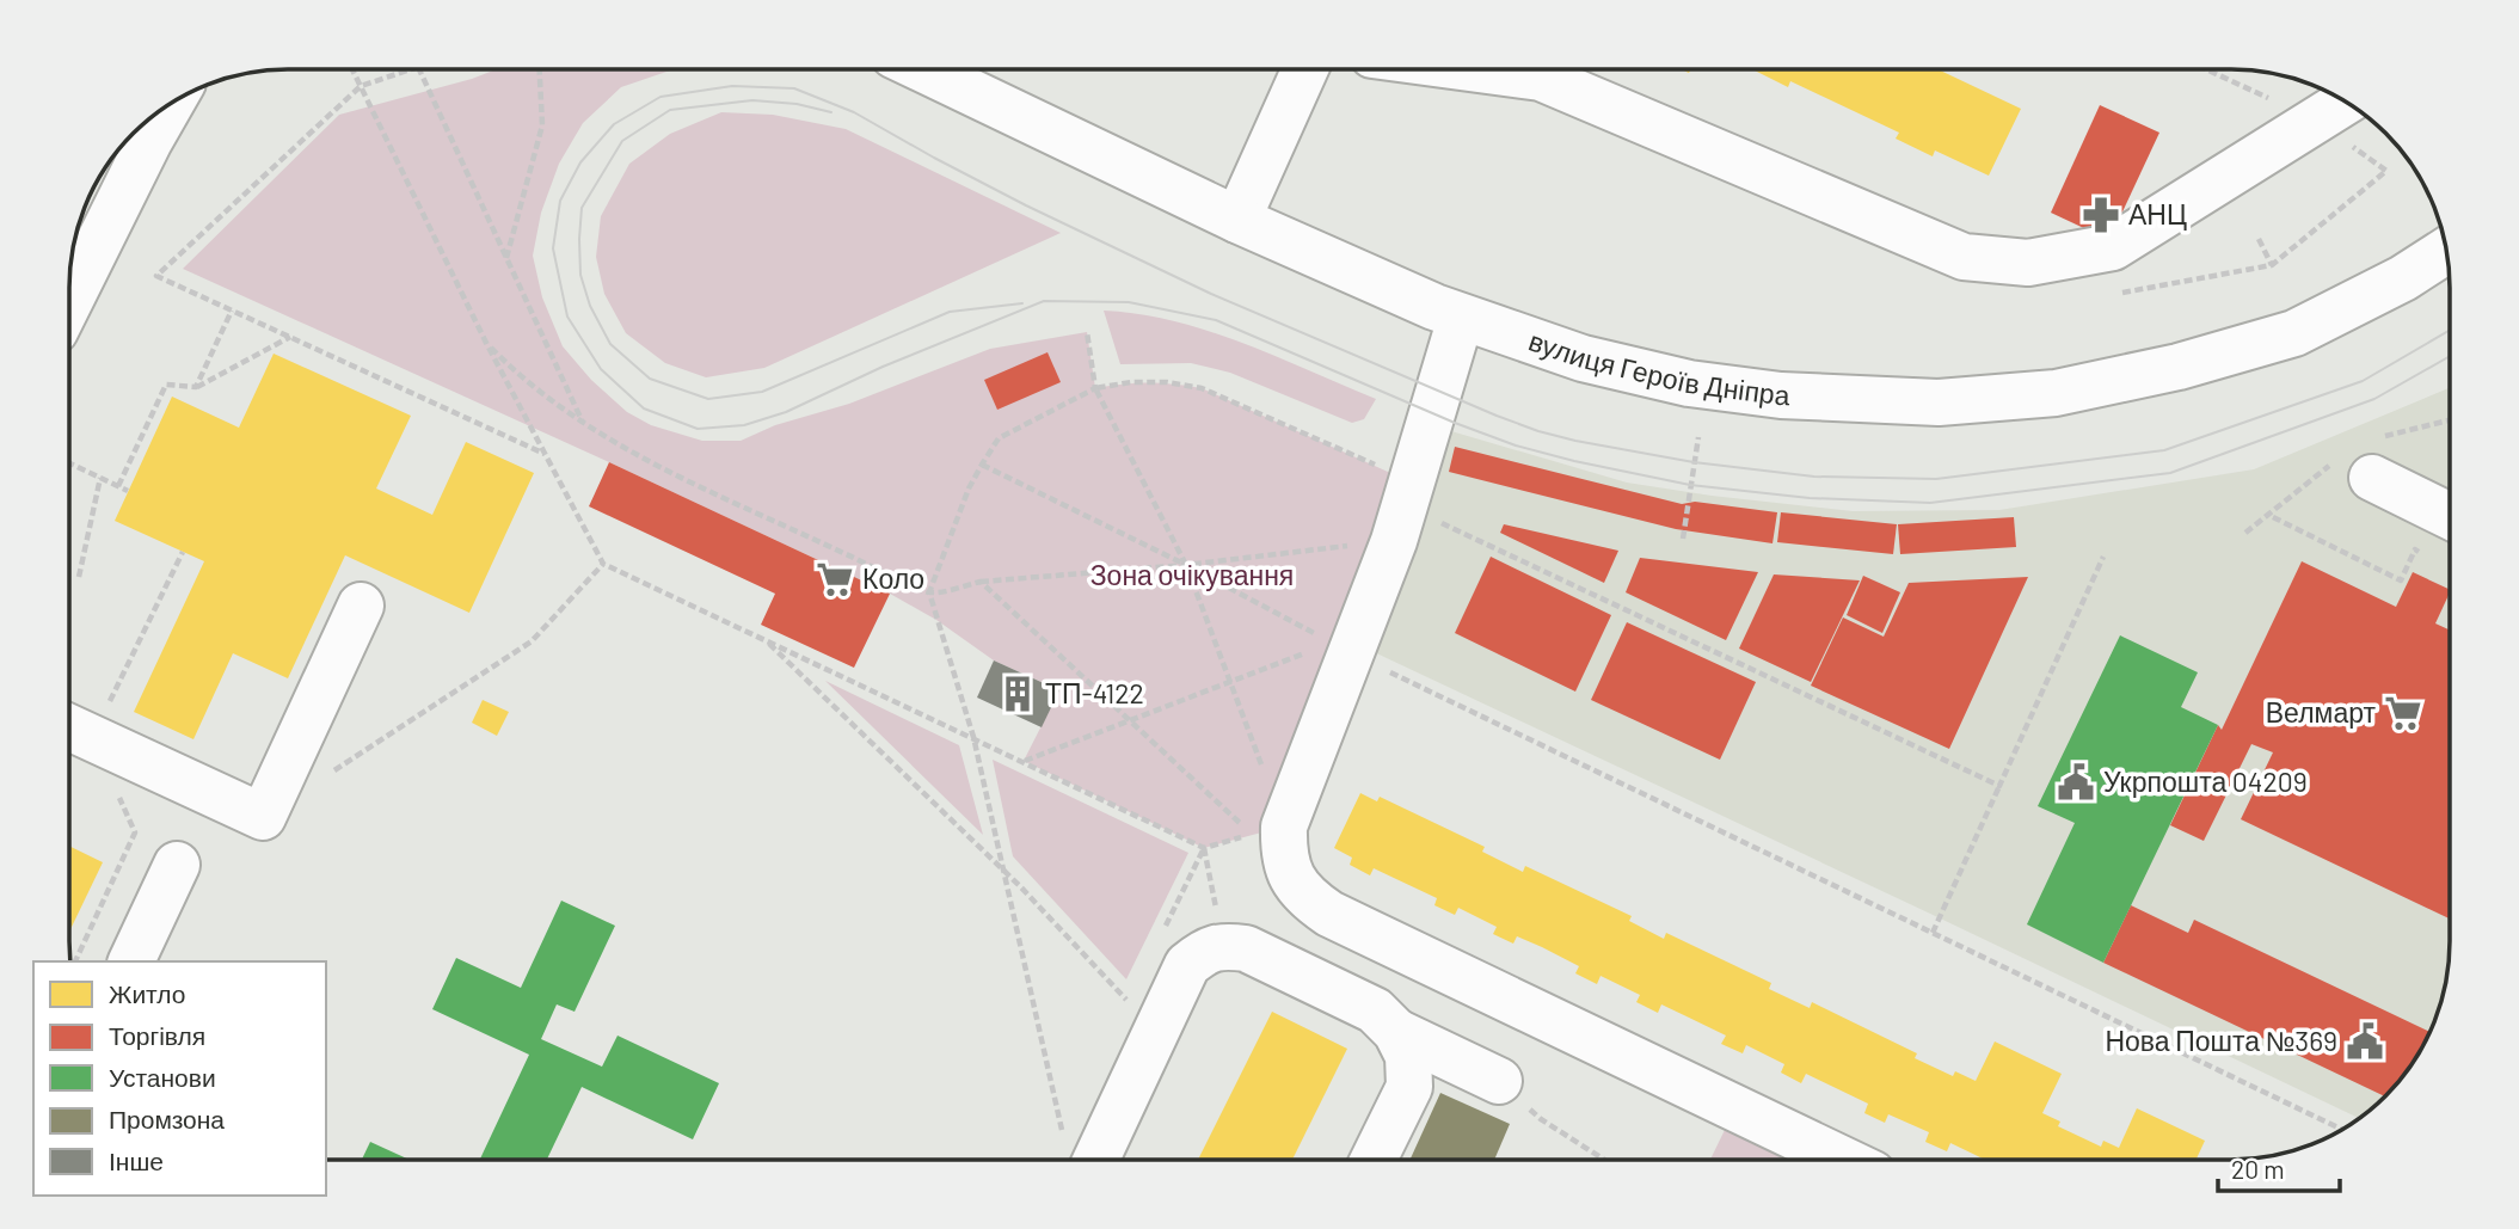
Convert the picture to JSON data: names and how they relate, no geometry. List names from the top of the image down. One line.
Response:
{"streets":{"main road":["вулиця Героїв Дніпра"]},"parks":["Зона очікування"],"places":{"pharmacy":["АНЦ"],"supermarket":["Коло","Велмарт"],"building":["ТП-4122"],"public building":["Укрпошта 04209","Нова Пошта №369"]},"legend":["Житло","Торгівля","Установи","Промзона","Інше"],"scale_bar":"20 m"}
